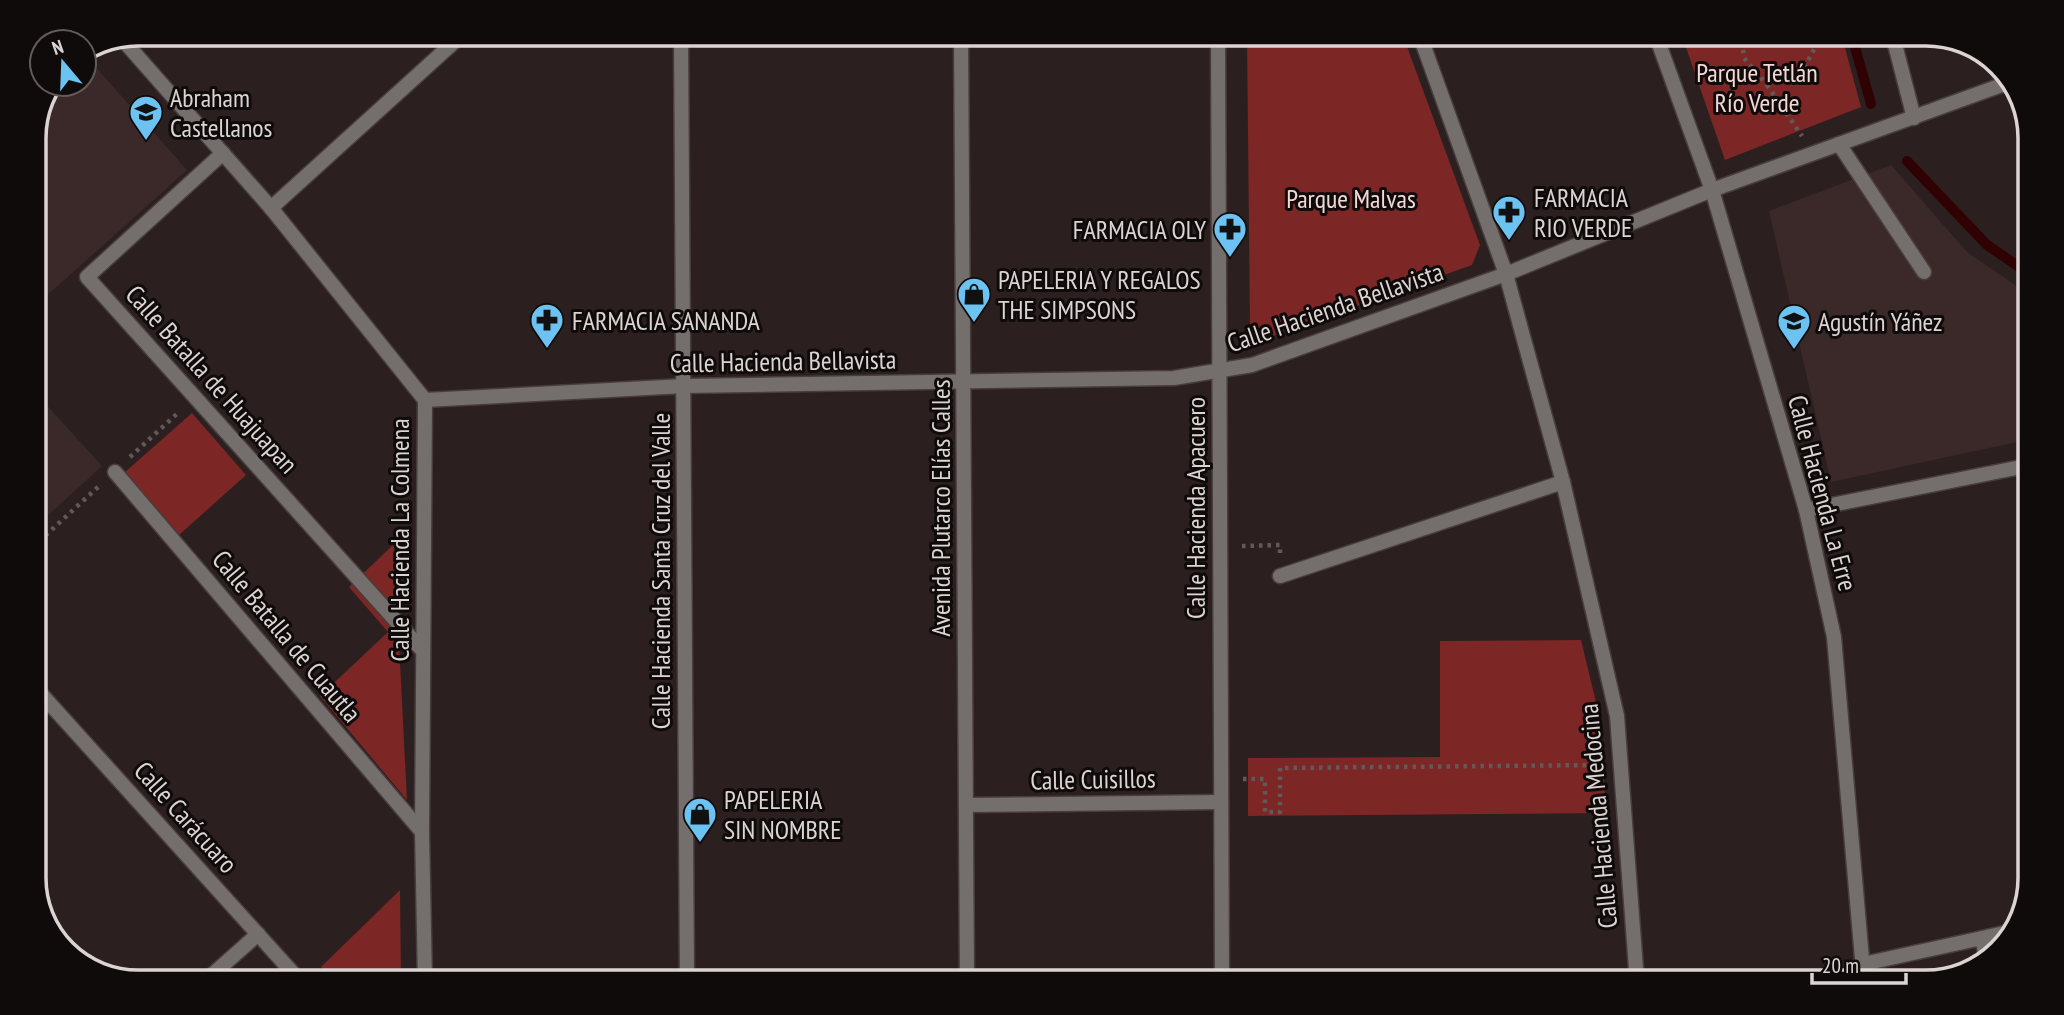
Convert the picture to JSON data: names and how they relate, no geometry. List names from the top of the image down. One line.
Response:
{"streets":{"street":["Calle Hacienda Bellavista","Calle Batalla de Huajuapan","Calle Hacienda La Erre","Avenida Plutarco Elías Calles","Calle Hacienda Apacuero","Calle Hacienda La Colmena","Calle Hacienda Santa Cruz del Valle","Calle Batalla de Cuautla","Calle Cuisillos","Calle Hacienda Medocina","Calle Carácuaro"]},"crossings":[["Calle Hacienda Bellavista","Calle Hacienda La Erre"],["Calle Hacienda Bellavista","Avenida Plutarco Elías Calles"],["Calle Hacienda Bellavista","Calle Hacienda Apacuero"],["Calle Hacienda Bellavista","Calle Hacienda La Colmena"],["Calle Hacienda Bellavista","Calle Hacienda Santa Cruz del Valle"],["Calle Hacienda Bellavista","Calle Hacienda Medocina"],["Calle Batalla de Huajuapan","Calle Hacienda La Colmena"],["Avenida Plutarco Elías Calles","Calle Cuisillos"],["Calle Hacienda Apacuero","Calle Cuisillos"],["Calle Hacienda La Colmena","Calle Batalla de Cuautla"]],"parks":["Parque Tetlán Río Verde","Parque Malvas"],"places":{"school or university":["Abraham Castellanos","Agustín Yáñez"],"pharmacy":["FARMACIA RIO VERDE","FARMACIA OLY","FARMACIA SANANDA"],"shop":["PAPELERIA Y REGALOS THE SIMPSONS","PAPELERIA SIN NOMBRE"]},"scale_bar":"20 m","north":"top"}
